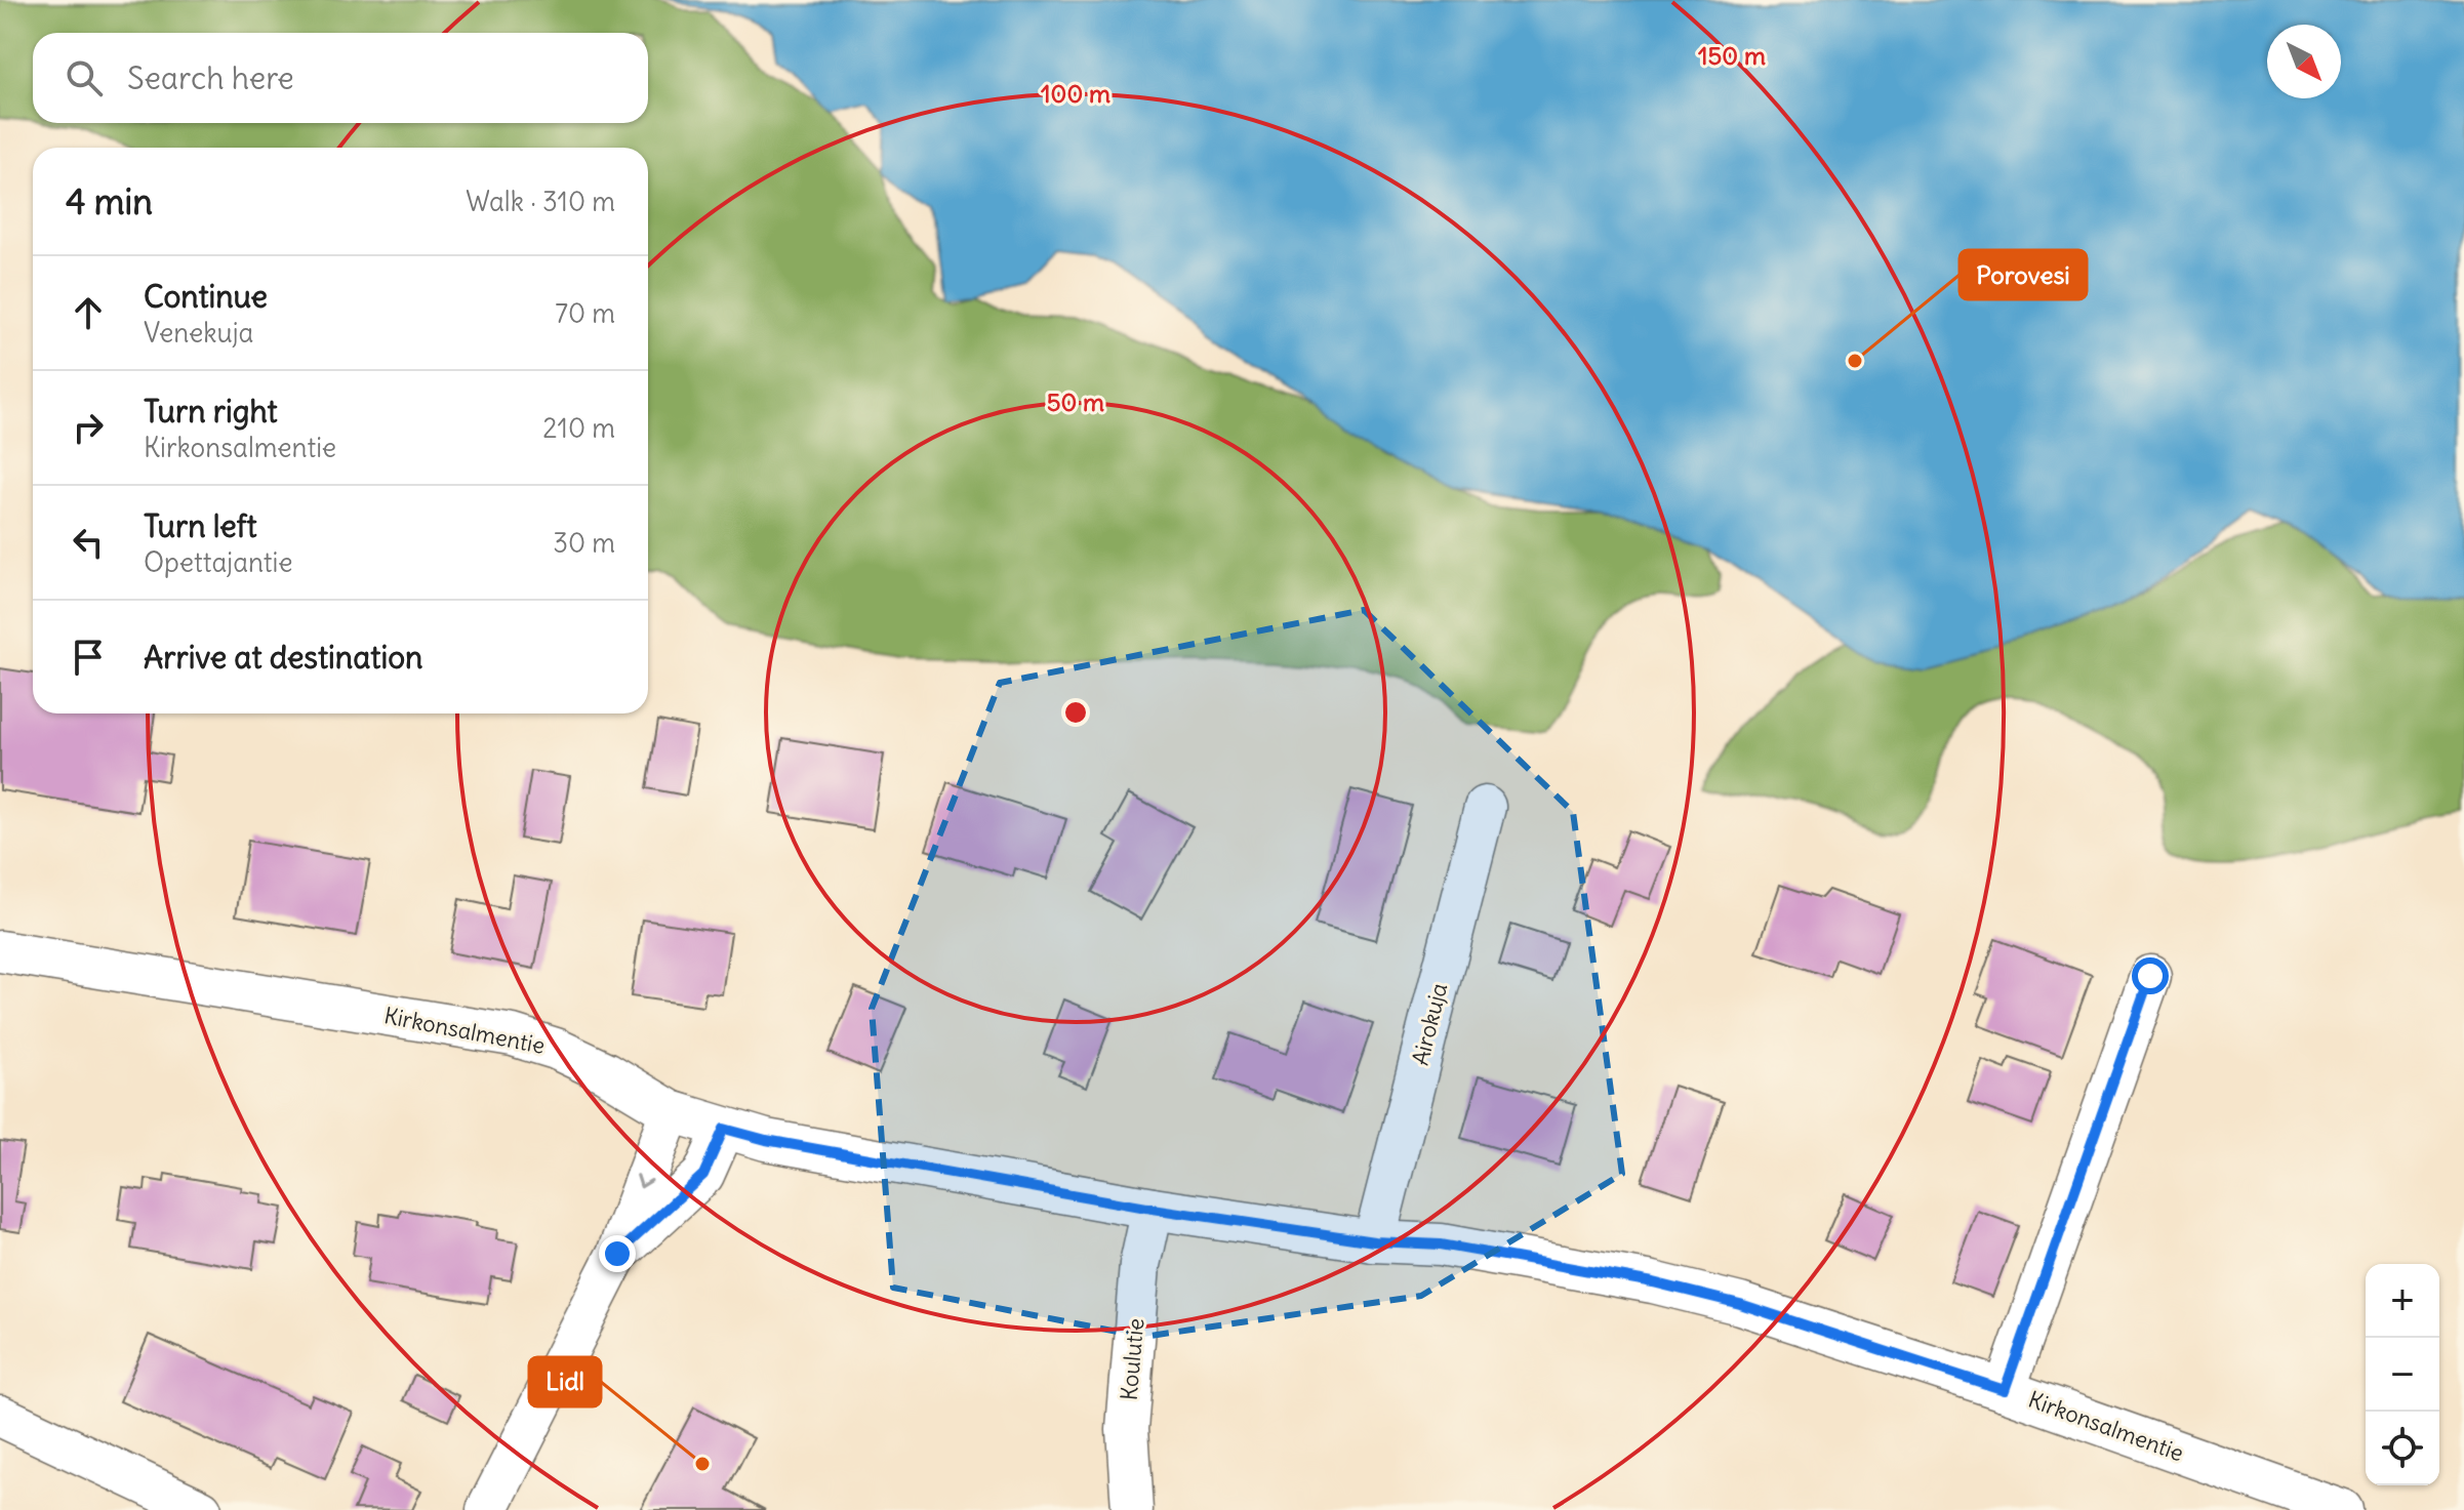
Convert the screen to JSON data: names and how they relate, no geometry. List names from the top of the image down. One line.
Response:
{"streets":{"street":["Airokuja","Kirkonsalmentie","Koulutie"]},"crossings":[["Airokuja","Kirkonsalmentie"],["Kirkonsalmentie","Koulutie"]],"places":["Porovesi","Lidl"],"north":"bottom right","page":{"search":"Search here","heading":["4 min","Walk · 310 m"],"list":[["Continue","Venekuja","70 m"],["Turn right","Kirkonsalmentie","210 m"],["Turn left","Opettajantie","30 m"],"Arrive at destination"],"map_buttons":["+","−"]},"rings":["150 m","100 m","50 m"]}
